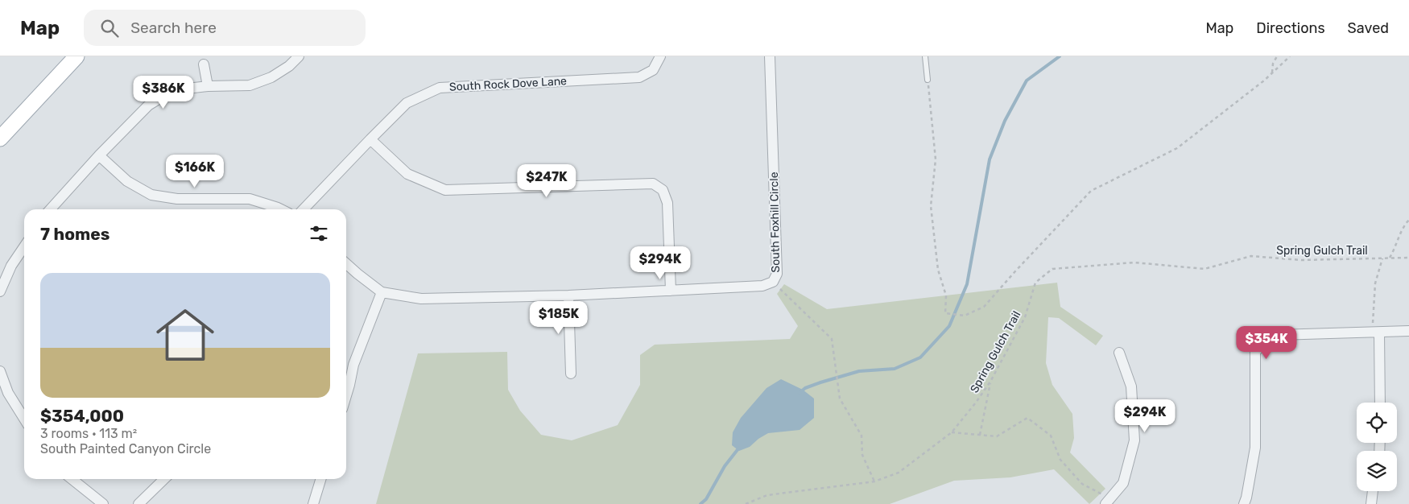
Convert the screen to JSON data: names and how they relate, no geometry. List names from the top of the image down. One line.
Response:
{"streets":{"street":["South Rock Dove Lane","South Foxhill Circle"],"path":["Spring Gulch Trail"]},"page":{"header":"Map","search":"Search here","nav":["Map","Directions","Saved"],"price":["$386K","$166K","$247K","$294K","$185K","$354K","$294K"],"heading":"7 homes","list":[{"name":"$354,000","note":"3 rooms · 113 m² · South Painted Canyon Circle"}]}}
